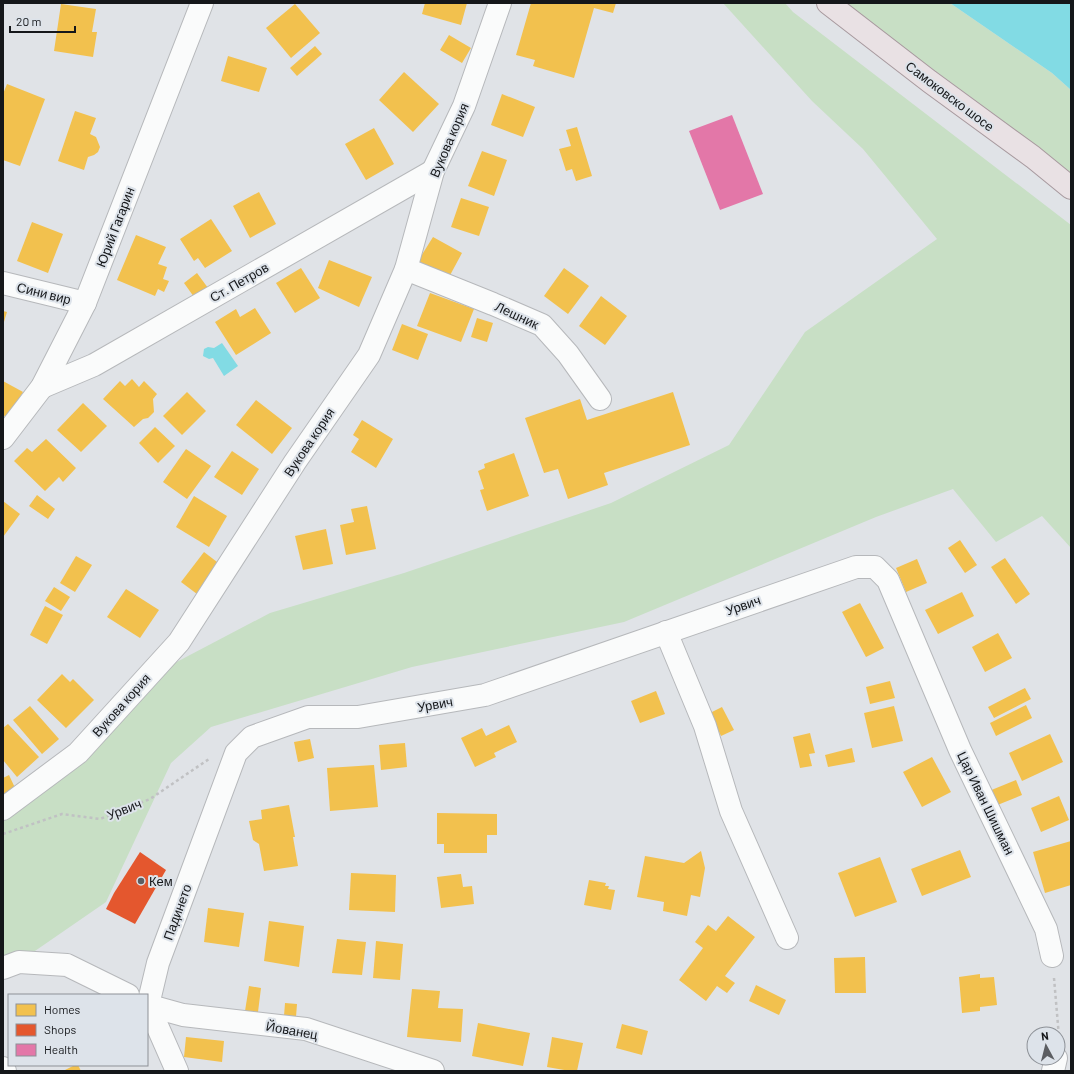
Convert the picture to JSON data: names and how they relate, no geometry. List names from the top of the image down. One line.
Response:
{"streets":{"main road":["Самоковско шосе"],"street":["Вукова кория","Юрий Гагарин","Ст. Петров","Сини вир","Лешник","Урвич","Цар Иван Шишман","Падинето","Йованец"]},"crossings":[["Вукова кория","Ст. Петров"],["Вукова кория","Лешник"],["Юрий Гагарин","Ст. Петров"],["Юрий Гагарин","Сини вир"],["Урвич","Цар Иван Шишман"],["Урвич","Падинето"],["Падинето","Йованец"]],"places":["Кем"],"legend":["Homes","Shops","Health"],"scale_bar":"20 m","north":"top"}
